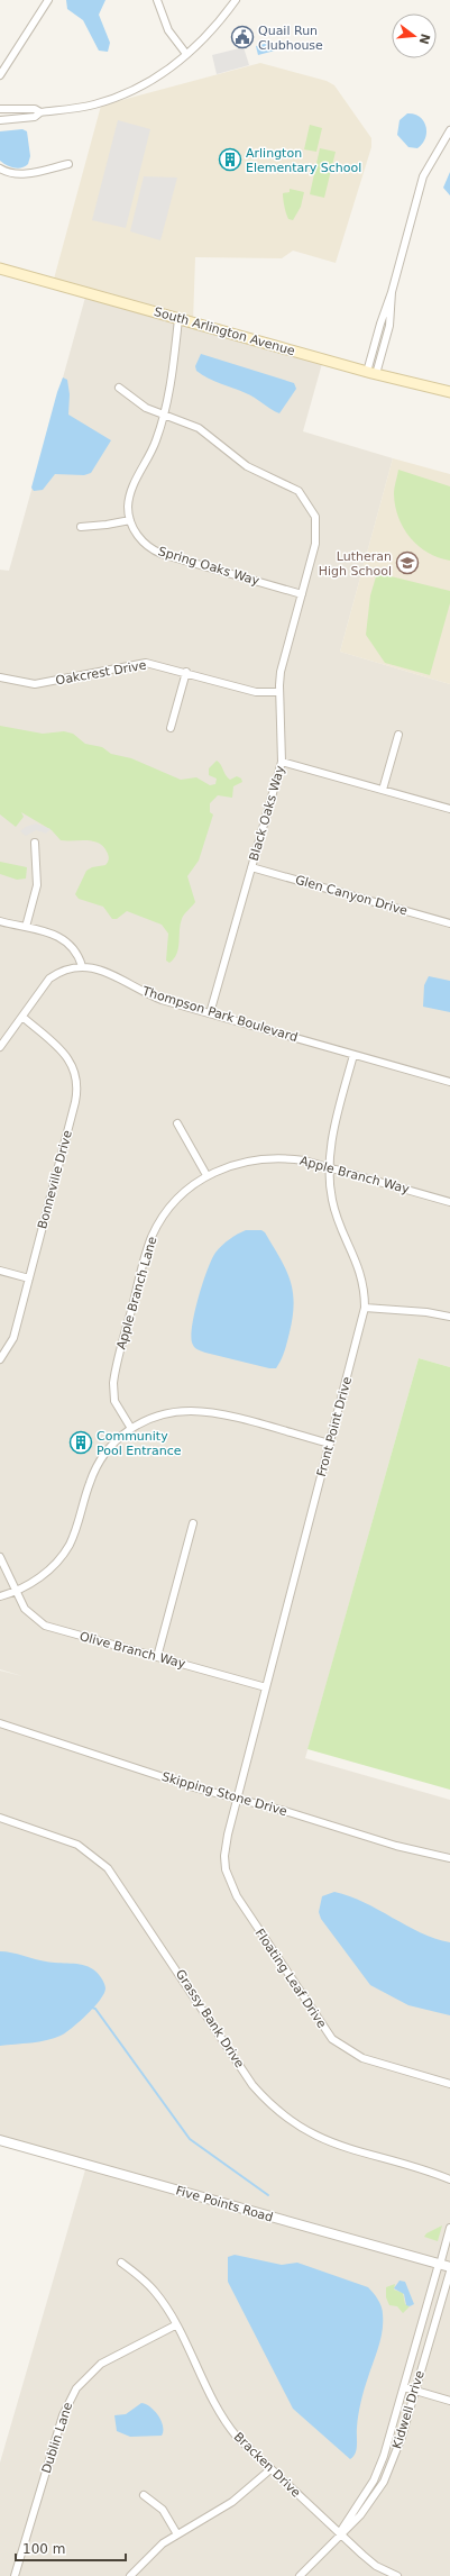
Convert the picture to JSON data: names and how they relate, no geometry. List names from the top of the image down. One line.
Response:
{"streets":{"main road":["South Arlington Avenue"],"street":["Spring Oaks Way","Oakcrest Drive","Black Oaks Way","Glen Canyon Drive","Thompson Park Boulevard","Apple Branch Way","Bonneville Drive","Apple Branch Lane","Front Point Drive","Olive Branch Way","Skipping Stone Drive","Floating Leaf Drive","Grassy Bank Drive","Five Points Road","Kidwell Drive","Dublin Lane","Bracken Drive"]},"crossings":[["Spring Oaks Way","Black Oaks Way"],["Oakcrest Drive","Black Oaks Way"],["Black Oaks Way","Glen Canyon Drive"],["Black Oaks Way","Thompson Park Boulevard"],["Thompson Park Boulevard","Bonneville Drive"],["Thompson Park Boulevard","Front Point Drive"],["Apple Branch Way","Apple Branch Lane"],["Apple Branch Way","Front Point Drive"],["Front Point Drive","Olive Branch Way"],["Front Point Drive","Skipping Stone Drive"],["Front Point Drive","Floating Leaf Drive"],["Skipping Stone Drive","Floating Leaf Drive"],["Five Points Road","Kidwell Drive"],["Kidwell Drive","Bracken Drive"],["Dublin Lane","Bracken Drive"]],"places":{"public building":["Quail Run Clubhouse"],"building":["Arlington Elementary School","Community Pool Entrance"],"school or university":["Lutheran High School"]},"scale_bar":"100 m","north":"right"}
